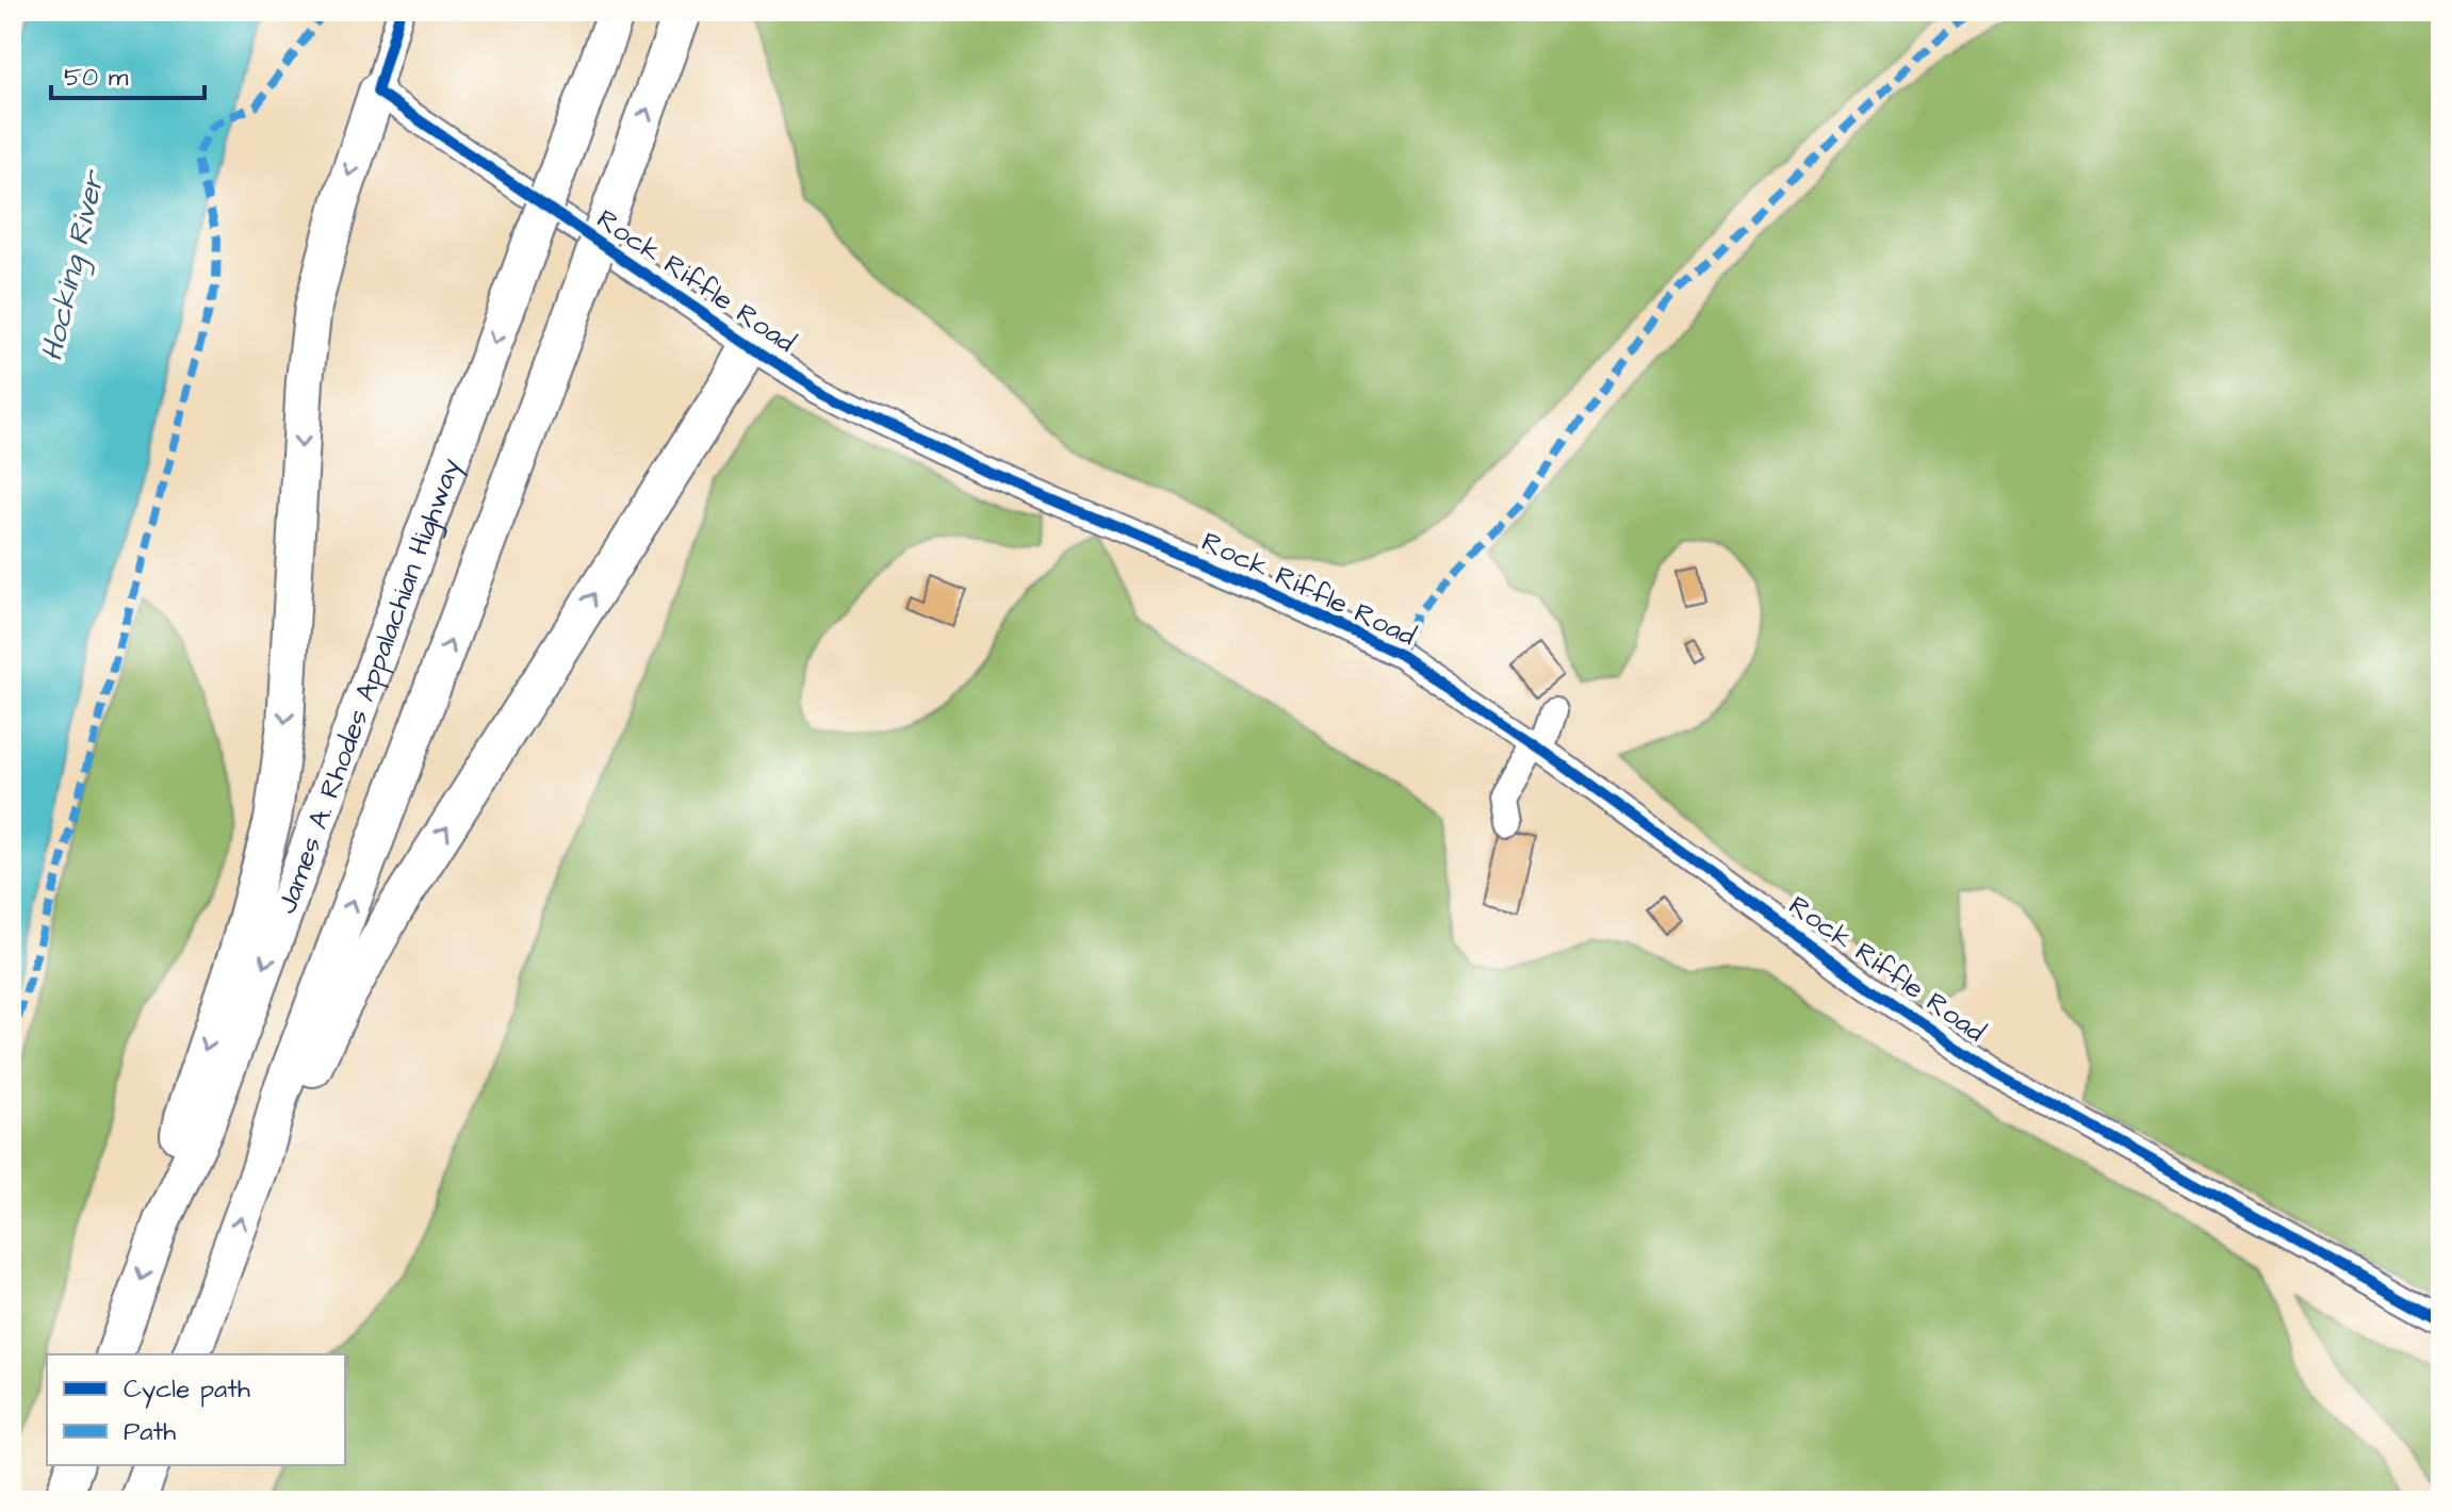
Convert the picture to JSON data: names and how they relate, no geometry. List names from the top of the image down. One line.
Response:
{"streets":{"highway":["James A. Rhodes Appalachian Highway"],"street":["Rock Riffle Road"]},"water":["Hocking River"],"legend":["Cycle path","Path"],"scale_bar":"50 m"}
